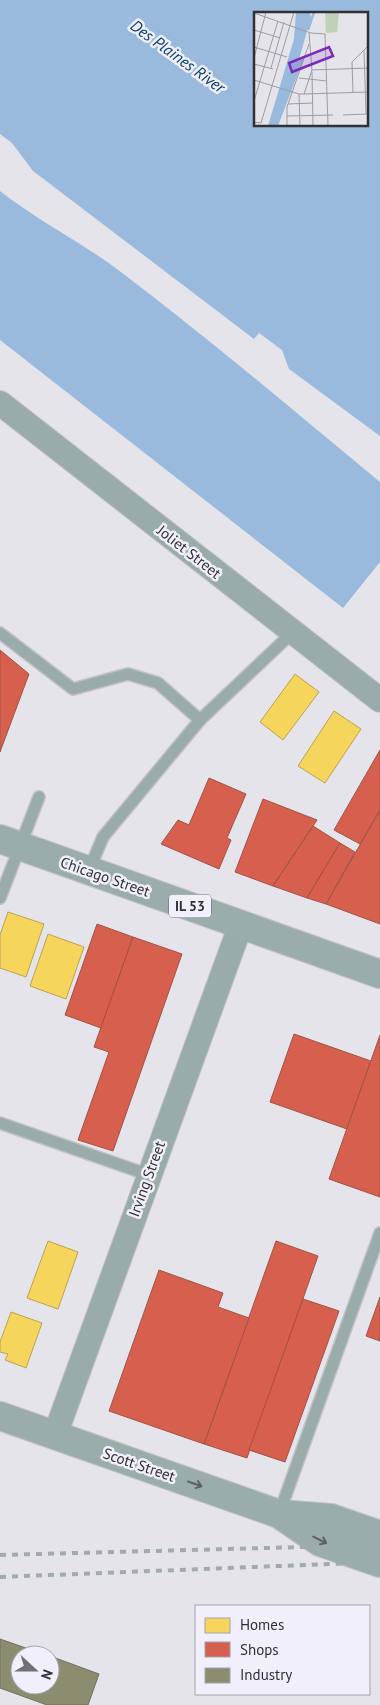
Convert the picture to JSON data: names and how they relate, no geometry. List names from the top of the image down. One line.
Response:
{"streets":{"main road":["Chicago Street","IL 53","Scott Street"],"street":["Joliet Street","Irving Street"]},"crossings":[["Chicago Street","Irving Street"],["Irving Street","Scott Street"]],"one_way":["Scott Street"],"water":["Des Plaines River"],"legend":["Homes","Shops","Industry"],"north":"right"}
